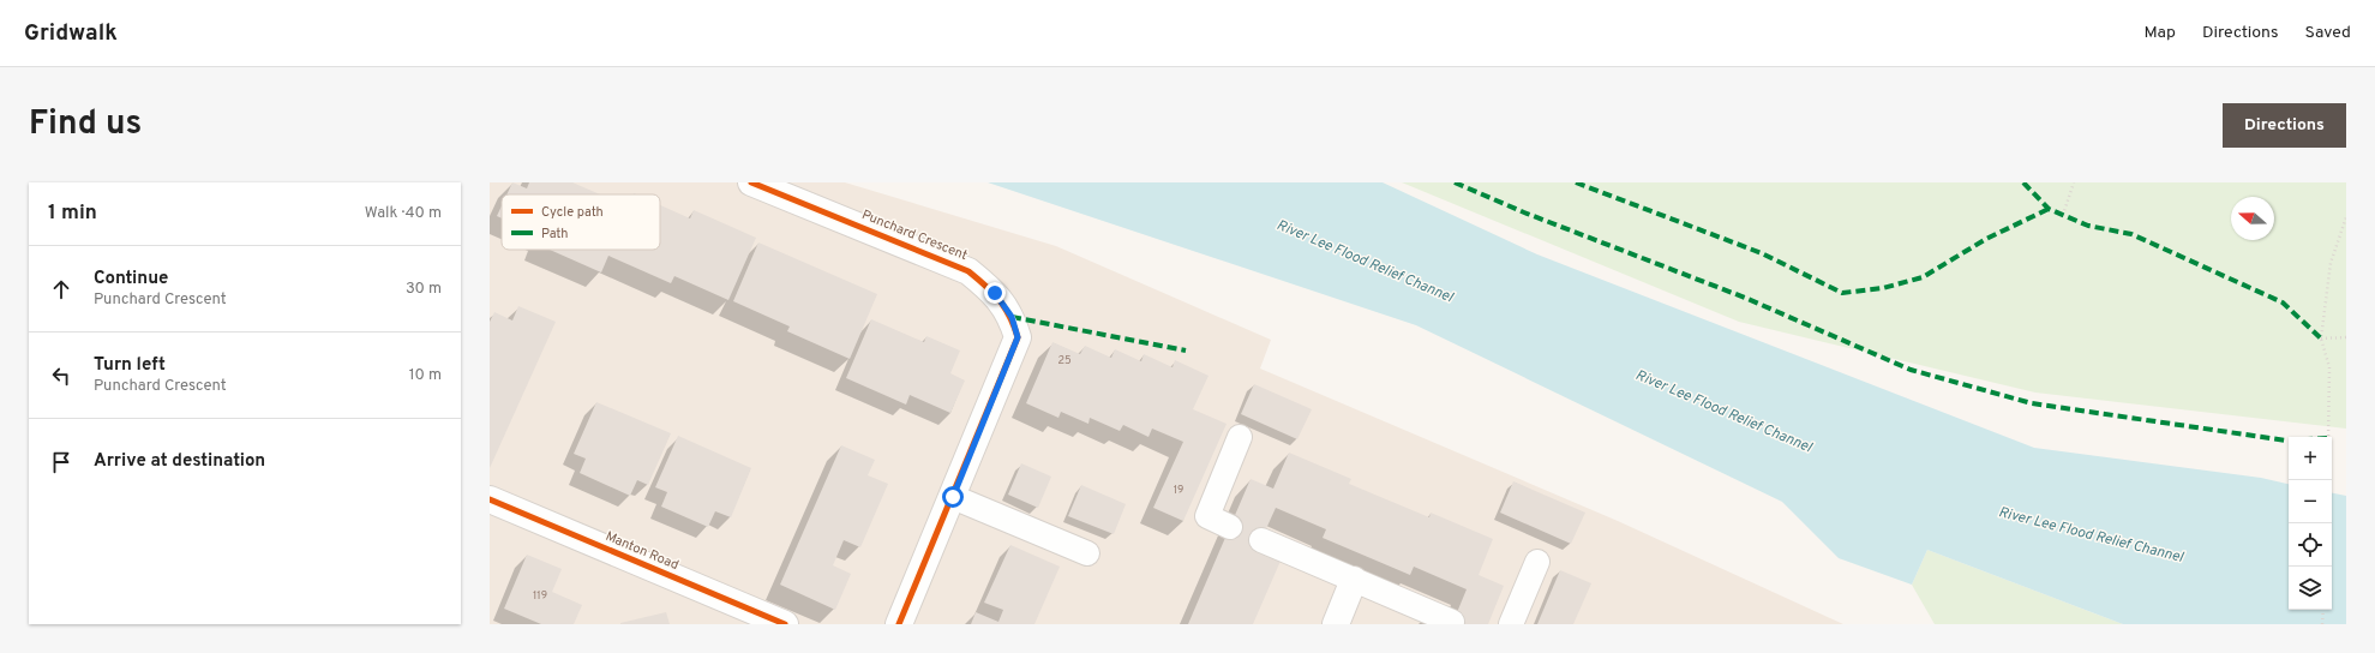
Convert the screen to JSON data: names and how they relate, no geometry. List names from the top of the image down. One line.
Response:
{"streets":{"street":["Punchard Crescent","Manton Road"]},"water":["River Lee Flood Relief Channel"],"house_numbers":["25","19","119"],"legend":["Cycle path","Path"],"north":"left","page":{"header":"Gridwalk","nav":["Map","Directions","Saved"],"title":"Find us","buttons":"Directions","heading":["1 min","Walk · 40 m"],"list":[["Continue","Punchard Crescent","30 m"],["Turn left","Punchard Crescent","10 m"],"Arrive at destination"],"map_buttons":["+","−"]}}
